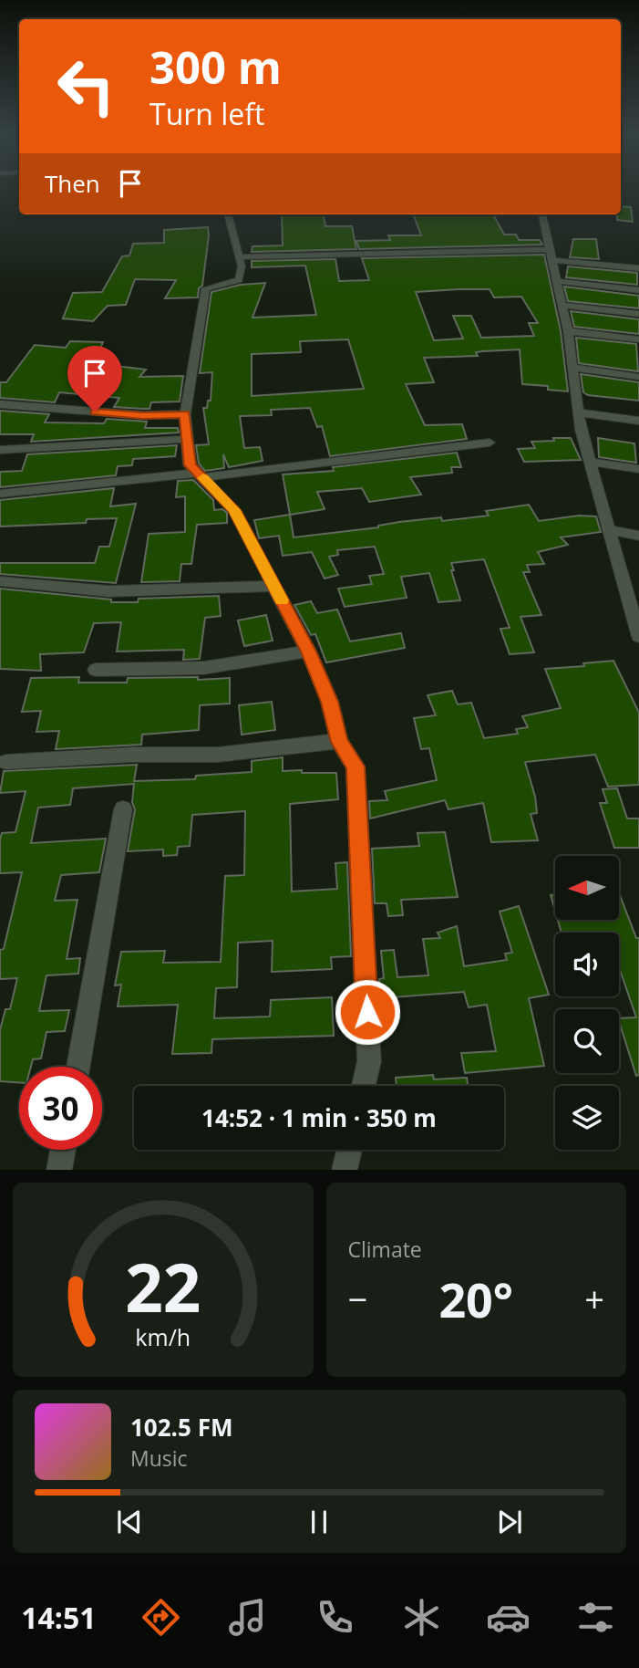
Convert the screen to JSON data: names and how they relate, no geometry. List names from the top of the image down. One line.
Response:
{"north":"left","page":{"turn":["300 m","Turn left"],"then":"Then","limit":"30","trip":"14:52 · 1 min · 350 m","tile":"Climate","heat":["−","20°","+"],"song":["102.5 FM","Music"],"tabs":"14:51","gauge":["22","km/h"]}}
